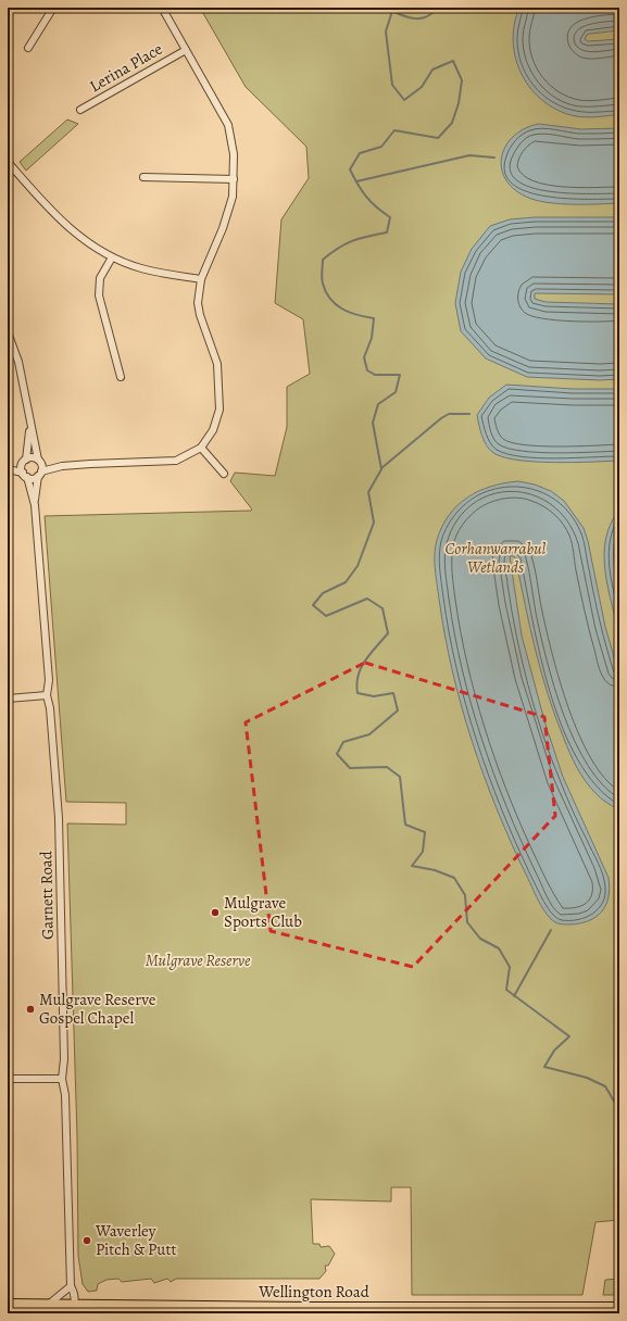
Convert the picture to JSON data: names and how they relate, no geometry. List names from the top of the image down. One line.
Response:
{"streets":{"highway":["Wellington Road"],"street":["Lerina Place","Garnett Road"]},"crossings":[["Garnett Road","Wellington Road"]],"parks":["Corhanwarrabul Wetlands","Mulgrave Reserve"],"places":["Mulgrave Sports Club","Mulgrave Reserve Gospel Chapel","Waverley Pitch & Putt"]}
